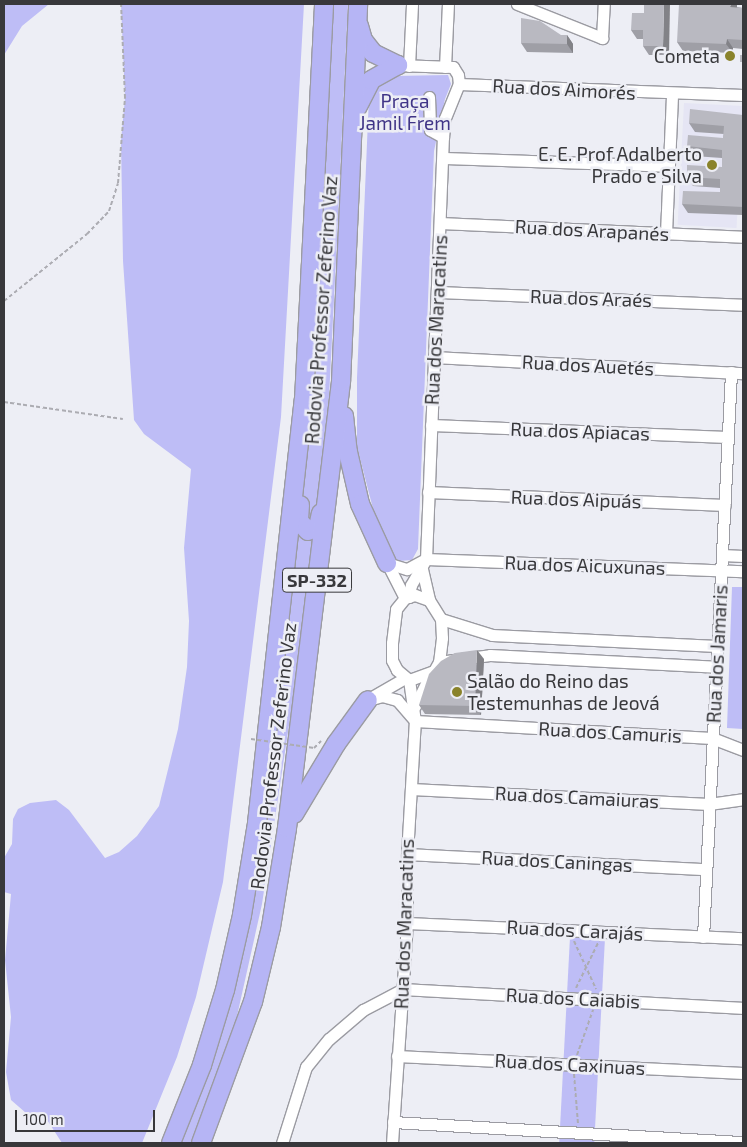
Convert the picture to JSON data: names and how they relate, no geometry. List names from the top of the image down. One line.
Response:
{"streets":{"highway":["Rodovia Professor Zeferino Vaz","SP-332"],"street":["Rua dos Aimorés","Rua dos Arapanés","Rua dos Araés","Rua dos Maracatins","Rua dos Auetés","Rua dos Apiacas","Rua dos Aipuás","Rua dos Aicuxunas","Rua dos Jamaris","Rua dos Camuris","Rua dos Camaiuras","Rua dos Caningas","Rua dos Carajás","Rua dos Caiabis","Rua dos Caxinuas"]},"crossings":[["Rua dos Aimorés","Rua dos Maracatins"],["Rua dos Arapanés","Rua dos Maracatins"],["Rua dos Araés","Rua dos Maracatins"],["Rua dos Maracatins","Rua dos Auetés"],["Rua dos Maracatins","Rua dos Apiacas"],["Rua dos Maracatins","Rua dos Aipuás"],["Rua dos Maracatins","Rua dos Aicuxunas"],["Rua dos Maracatins","Rua dos Camuris"],["Rua dos Maracatins","Rua dos Camaiuras"],["Rua dos Maracatins","Rua dos Caningas"],["Rua dos Maracatins","Rua dos Carajás"],["Rua dos Maracatins","Rua dos Caiabis"],["Rua dos Maracatins","Rua dos Caxinuas"],["Rua dos Auetés","Rua dos Jamaris"],["Rua dos Apiacas","Rua dos Jamaris"],["Rua dos Aipuás","Rua dos Jamaris"],["Rua dos Aicuxunas","Rua dos Jamaris"],["Rua dos Jamaris","Rua dos Camuris"],["Rua dos Jamaris","Rua dos Camaiuras"],["Rua dos Jamaris","Rua dos Caningas"],["Rua dos Jamaris","Rua dos Carajás"]],"parks":["Praça Jamil Frem"],"places":["Cometa","E. E. Prof Adalberto Prado e Silva","Salão do Reino das Testemunhas de Jeová"],"scale_bar":"100 m"}
